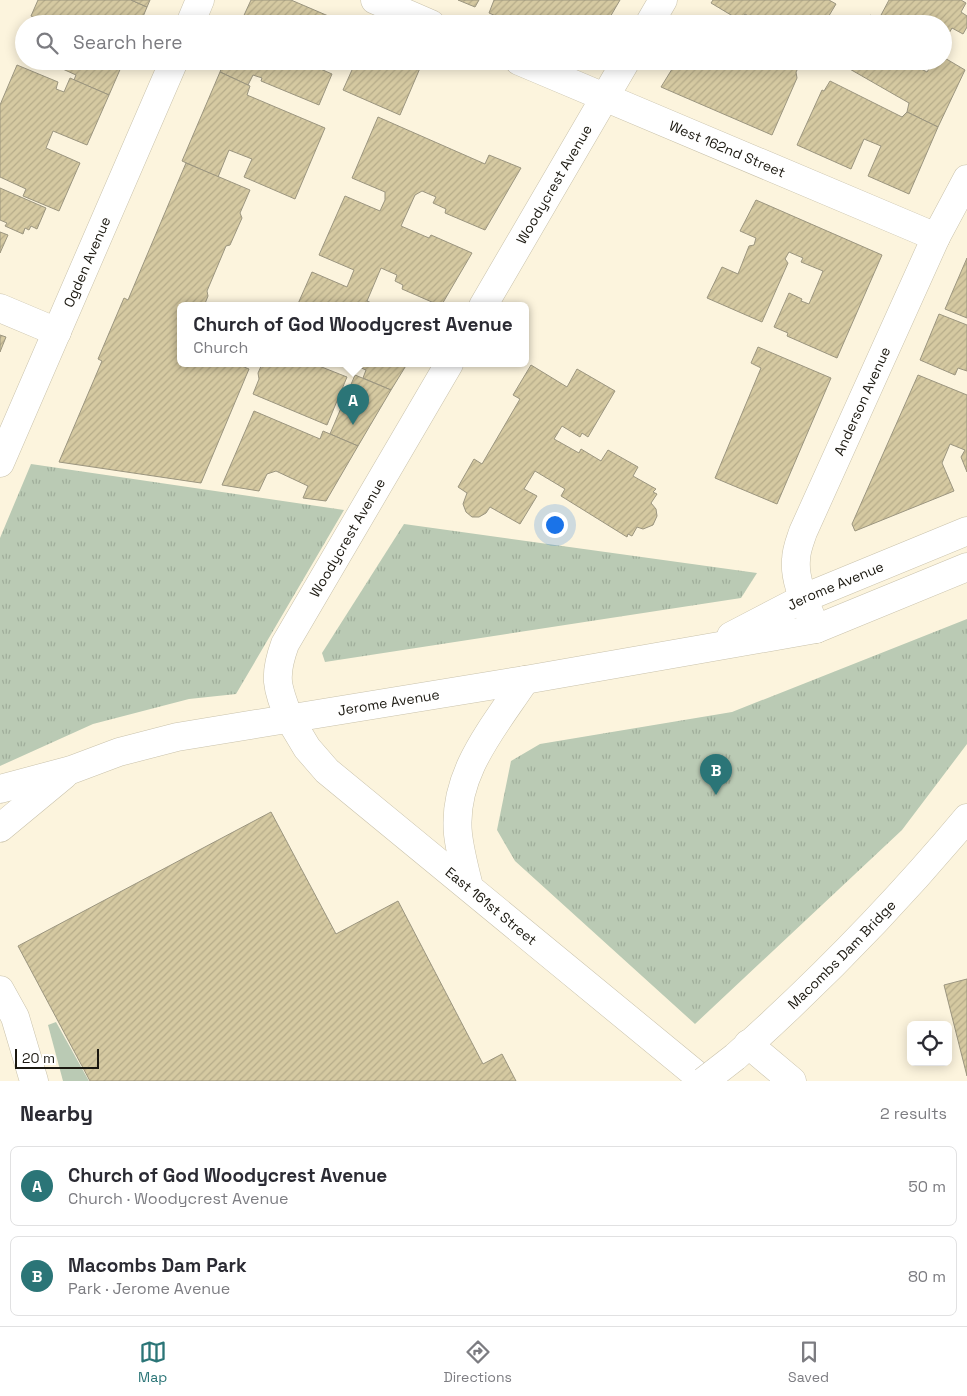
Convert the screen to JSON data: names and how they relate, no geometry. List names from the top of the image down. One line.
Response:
{"streets":{"main road":["West 162nd Street","Woodycrest Avenue","Ogden Avenue","Anderson Avenue","Jerome Avenue","East 161st Street","Macombs Dam Bridge"]},"crossings":[["West 162nd Street","Woodycrest Avenue"],["West 162nd Street","Anderson Avenue"],["Woodycrest Avenue","Jerome Avenue"],["Woodycrest Avenue","East 161st Street"],["Anderson Avenue","Jerome Avenue"],["Jerome Avenue","East 161st Street"],["East 161st Street","Macombs Dam Bridge"]],"scale_bar":"20 m","page":{"search":"Search here","popup":["Church of God Woodycrest Avenue","Church"],"pins":["A","B"],"scale":"20 m","heading":["Nearby","2 results"],"list":[{"mark":"A","name":"Church of God Woodycrest Avenue","note":"Church · Woodycrest Avenue","value":"50 m"},{"mark":"B","name":"Macombs Dam Park","note":"Park · Jerome Avenue","value":"80 m"}],"nav":["Map","Directions","Saved"]}}
